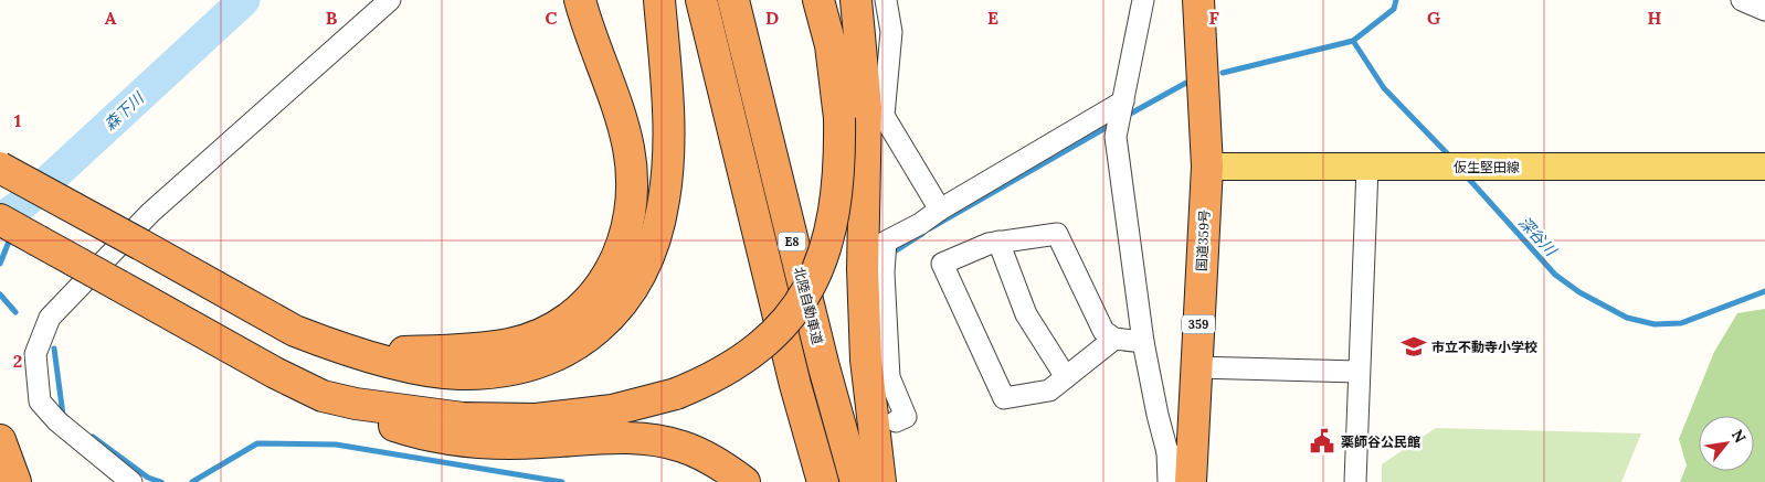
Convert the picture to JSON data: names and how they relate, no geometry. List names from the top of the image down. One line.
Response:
{"streets":{"highway":["国道359号","E8","北陸自動車道","359"],"main road":["仮生堅田線"]},"crossings":[["仮生堅田線","国道359号"]],"water":["森下川","深谷川"],"places":{"school or university":["市立不動寺小学校"],"public building":["薬師谷公民館"]},"north":"top right","grid":{"columns":["A","B","C","D","E","F","G","H"],"rows":["1","2"]}}
